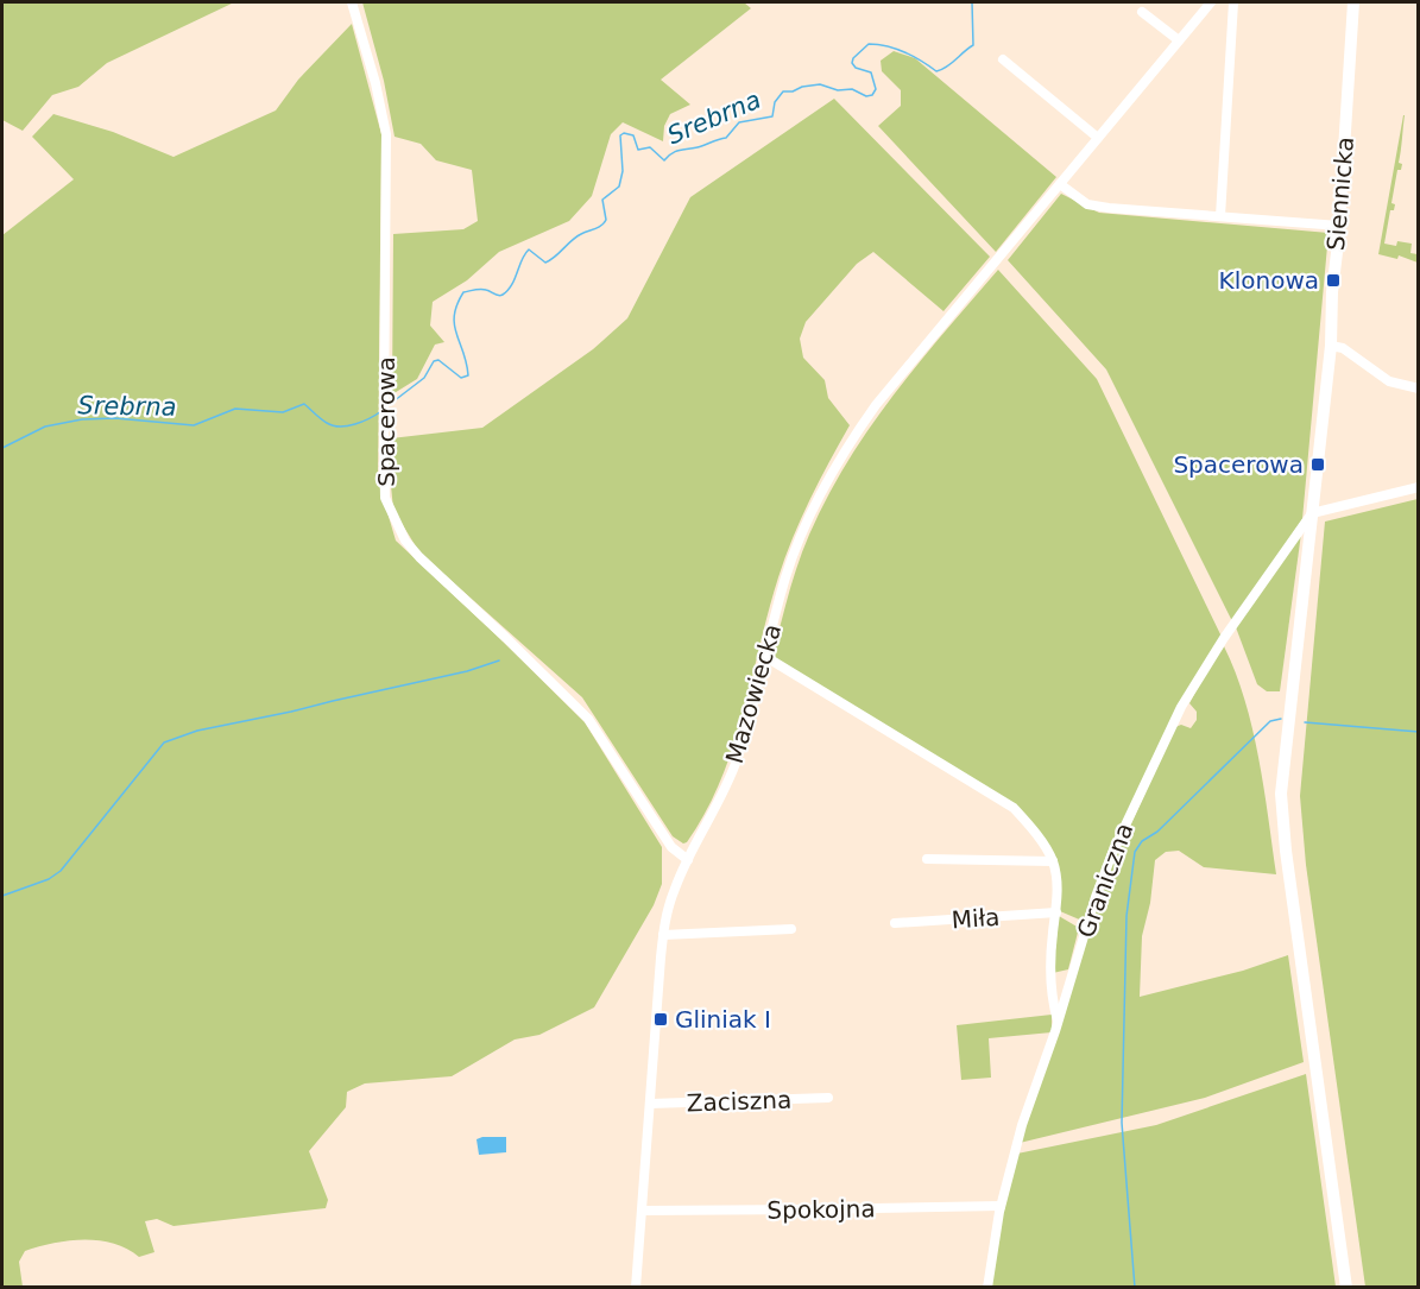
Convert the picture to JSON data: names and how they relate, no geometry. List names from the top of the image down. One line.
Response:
{"streets":{"main road":["Siennicka"],"street":["Spacerowa","Mazowiecka","Graniczna","Miła","Zaciszna","Spokojna"]},"crossings":[["Siennicka","Graniczna"],["Spacerowa","Mazowiecka"],["Mazowiecka","Zaciszna"],["Mazowiecka","Spokojna"],["Graniczna","Spokojna"]],"water":["Srebrna"],"places":{"transit":["Klonowa","Spacerowa","Gliniak I"]}}
